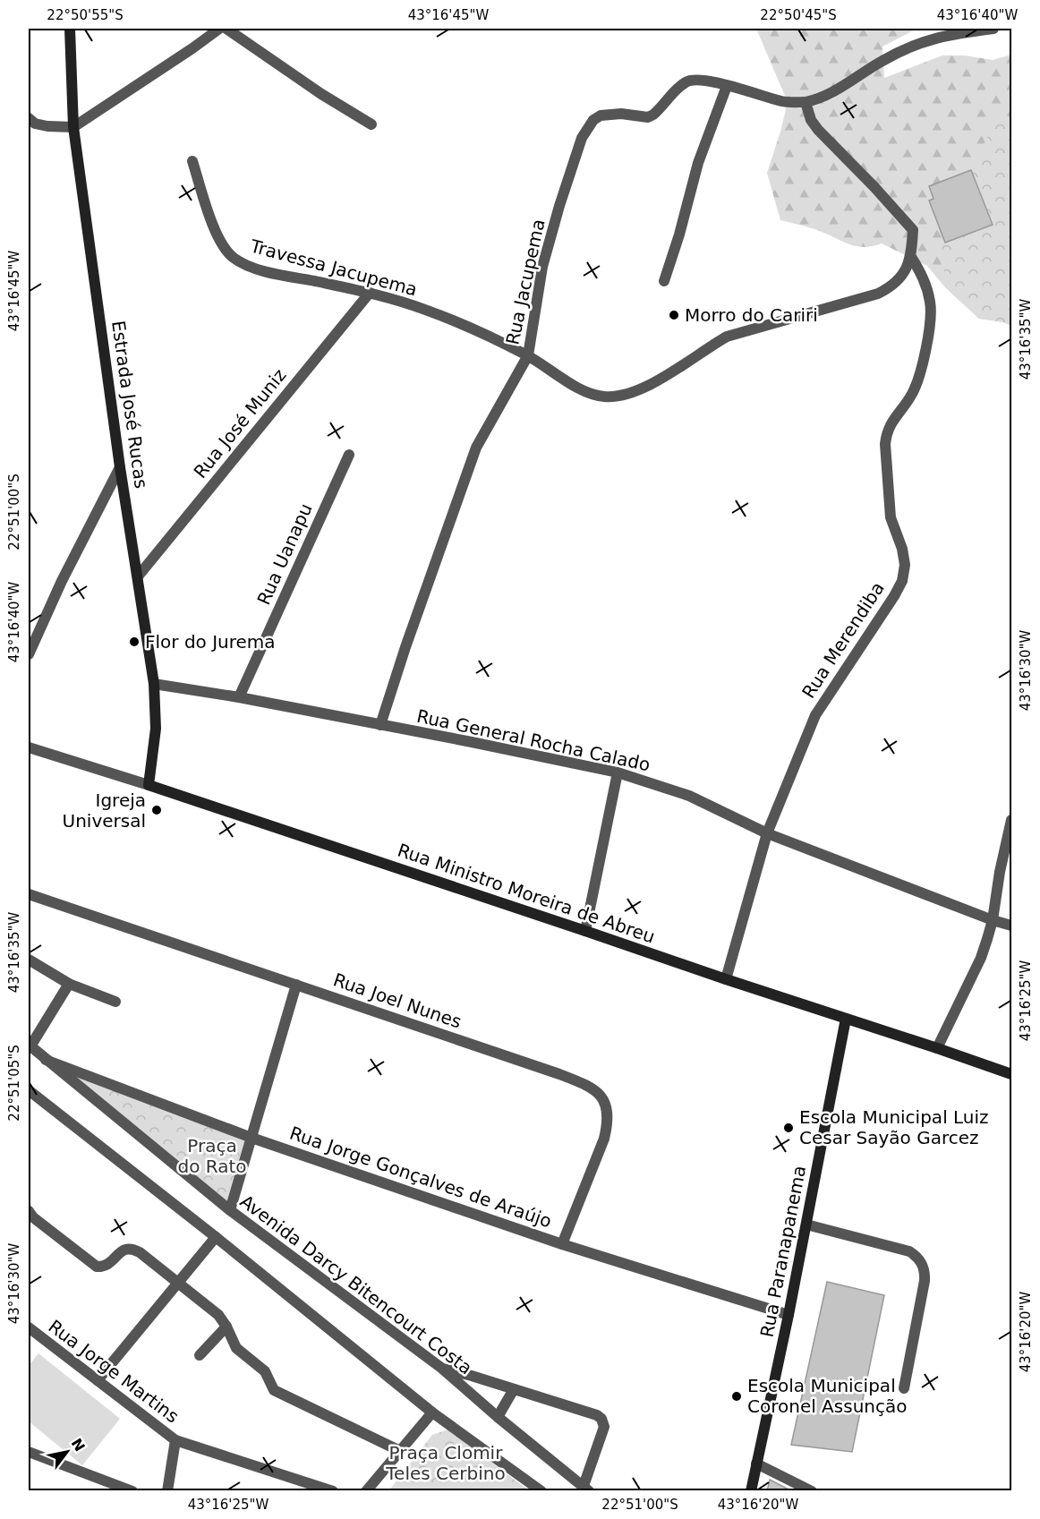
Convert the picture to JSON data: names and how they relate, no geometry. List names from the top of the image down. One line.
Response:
{"streets":{"street":["Travessa Jacupema","Rua Jacupema","Estrada José Rucas","Rua José Muniz","Rua Uanapu","Rua Merendiba","Rua General Rocha Calado","Rua Ministro Moreira de Abreu","Rua Joel Nunes","Rua Jorge Gonçalves de Araújo","Rua Paranapanema","Avenida Darcy Bitencourt Costa","Rua Jorge Martins"]},"crossings":[["Travessa Jacupema","Rua Jacupema"],["Travessa Jacupema","Rua José Muniz"],["Travessa Jacupema","Rua Merendiba"],["Rua Jacupema","Rua General Rocha Calado"],["Estrada José Rucas","Rua José Muniz"],["Estrada José Rucas","Rua General Rocha Calado"],["Estrada José Rucas","Rua Ministro Moreira de Abreu"],["Rua Uanapu","Rua General Rocha Calado"],["Rua Merendiba","Rua General Rocha Calado"],["Rua Merendiba","Rua Ministro Moreira de Abreu"],["Rua Ministro Moreira de Abreu","Rua Paranapanema"],["Rua Joel Nunes","Rua Jorge Gonçalves de Araújo"],["Rua Jorge Gonçalves de Araújo","Rua Paranapanema"],["Rua Jorge Gonçalves de Araújo","Avenida Darcy Bitencourt Costa"]],"parks":["Praça do Rato","Praça Clomir Teles Cerbino"],"places":["Morro do Cariri","Flor do Jurema","Igreja Universal","Escola Municipal Luiz Cesar Sayão Garcez","Escola Municipal Coronel Assunção"],"north":"top right","coordinates":["22°50'55\"S","43°16'45\"W","22°50'45\"S","43°16'40\"W","43°16'35\"W","22°51'00\"S","43°16'30\"W","43°16'25\"W","22°51'05\"S","43°16'20\"W"]}
